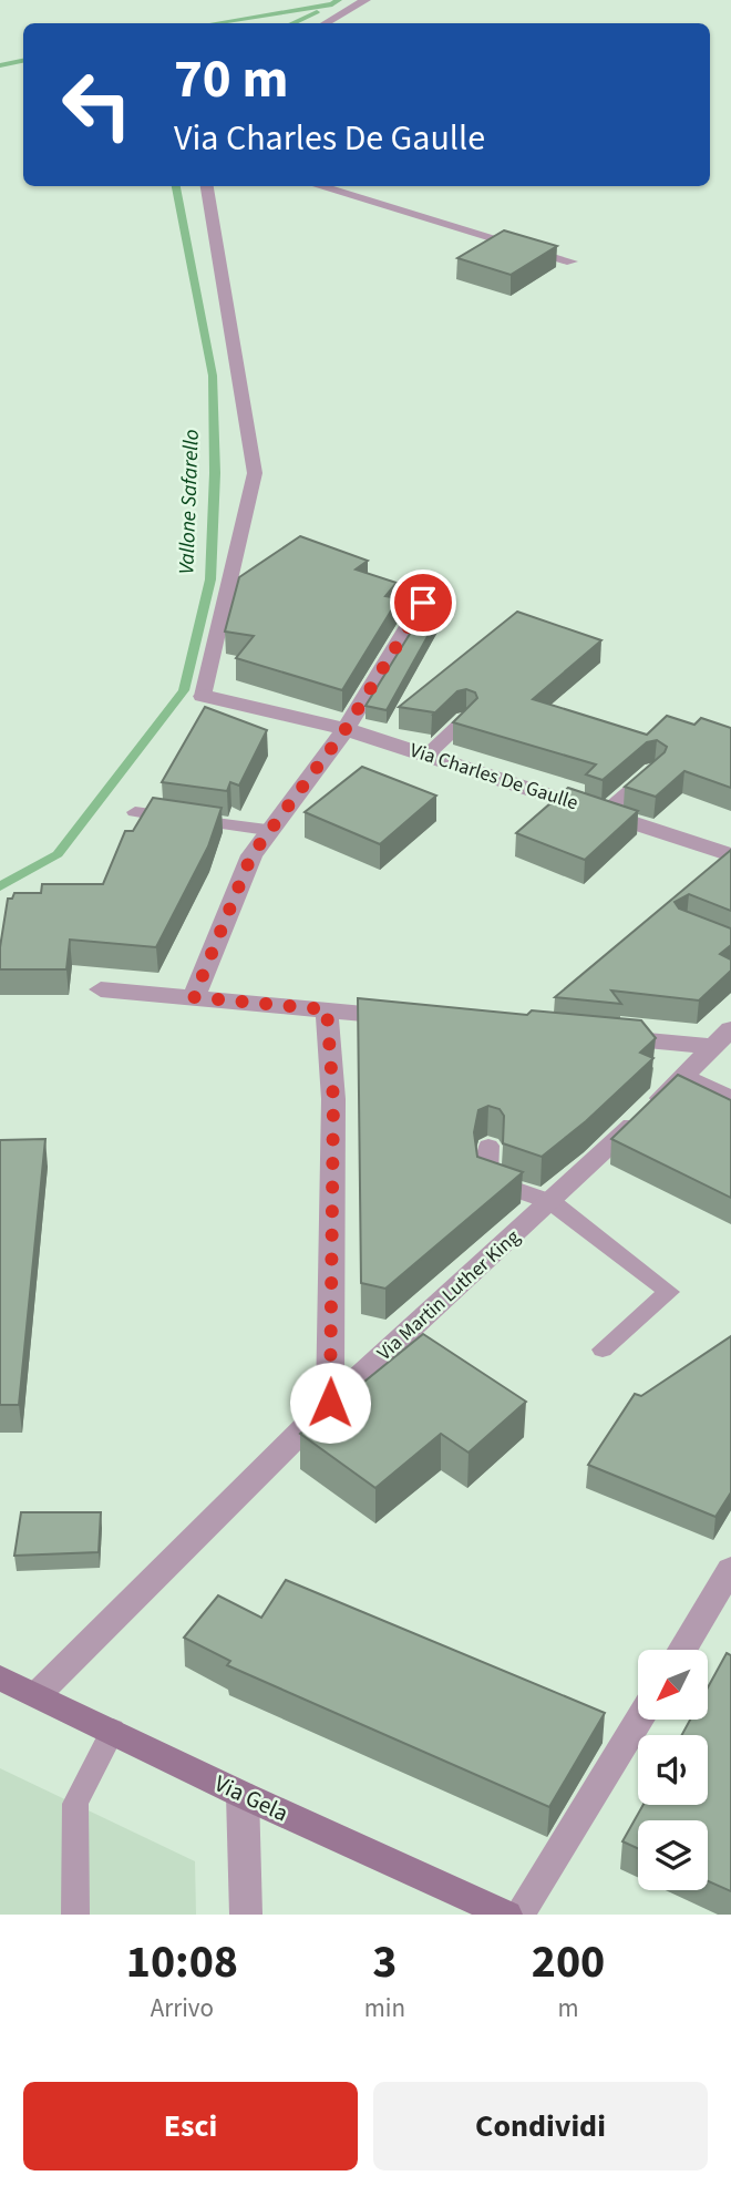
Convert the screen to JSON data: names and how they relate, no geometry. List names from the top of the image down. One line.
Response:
{"streets":{"main road":["Via Gela"],"street":["Via Charles De Gaulle","Via Martin Luther King"]},"crossings":[["Via Martin Luther King","Via Gela"]],"water":["Vallone Safarello"],"north":"bottom left","page":{"turn":["70 m","Via Charles De Gaulle"],"eta":["10:08","Arrivo","3","min","200","m"],"buttons":["Esci","Condividi"]}}
